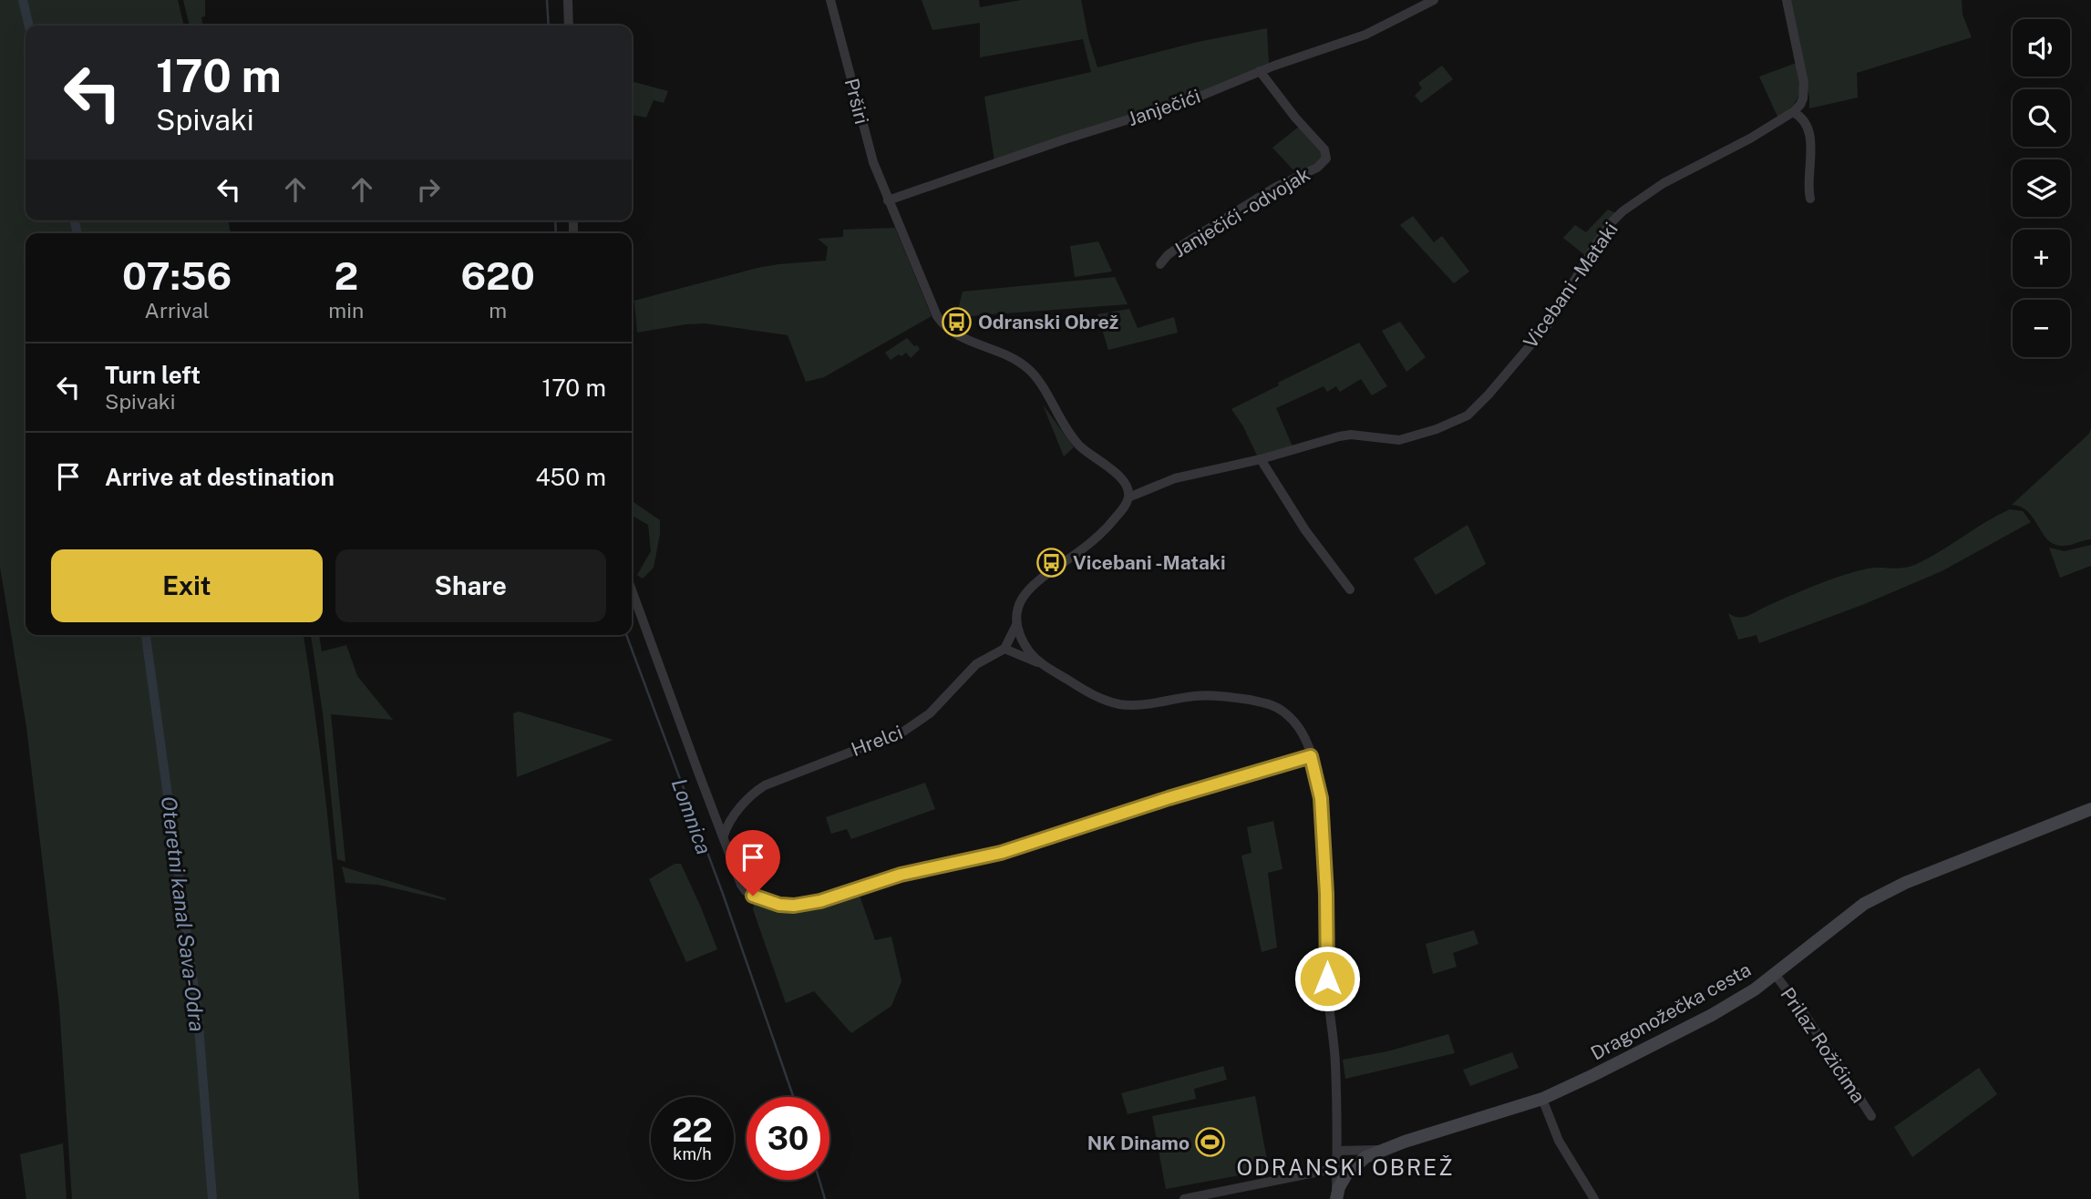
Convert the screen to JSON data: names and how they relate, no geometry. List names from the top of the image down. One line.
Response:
{"streets":{"main road":["Dragonožečka cesta"],"street":["Prširi","Janječići","Janječići - odvojak","Vicebani - Mataki","Hrelci","Prilaz Rožićima"]},"crossings":[["Prširi","Janječići"],["Prširi","Vicebani - Mataki"],["Janječići","Janječići - odvojak"],["Dragonožečka cesta","Prilaz Rožićima"]],"districts":["ODRANSKI OBREŽ"],"water":["Lomnica","Oteretni kanal Sava-Odra"],"places":{"bus stop":["Odranski Obrež","Vicebani -Mataki"],"sports":["NK Dinamo"]},"page":{"map_buttons":["+","−"],"turn":["170 m","Spivaki"],"eta":["07:56","Arrival","2","min","620","m"],"list":[{"name":"Turn left","note":"Spivaki","value":"170 m"},{"name":"Arrive at destination","value":"450 m"}],"buttons":["Exit","Share"],"speed":"22 km/h","limit":"30"}}
